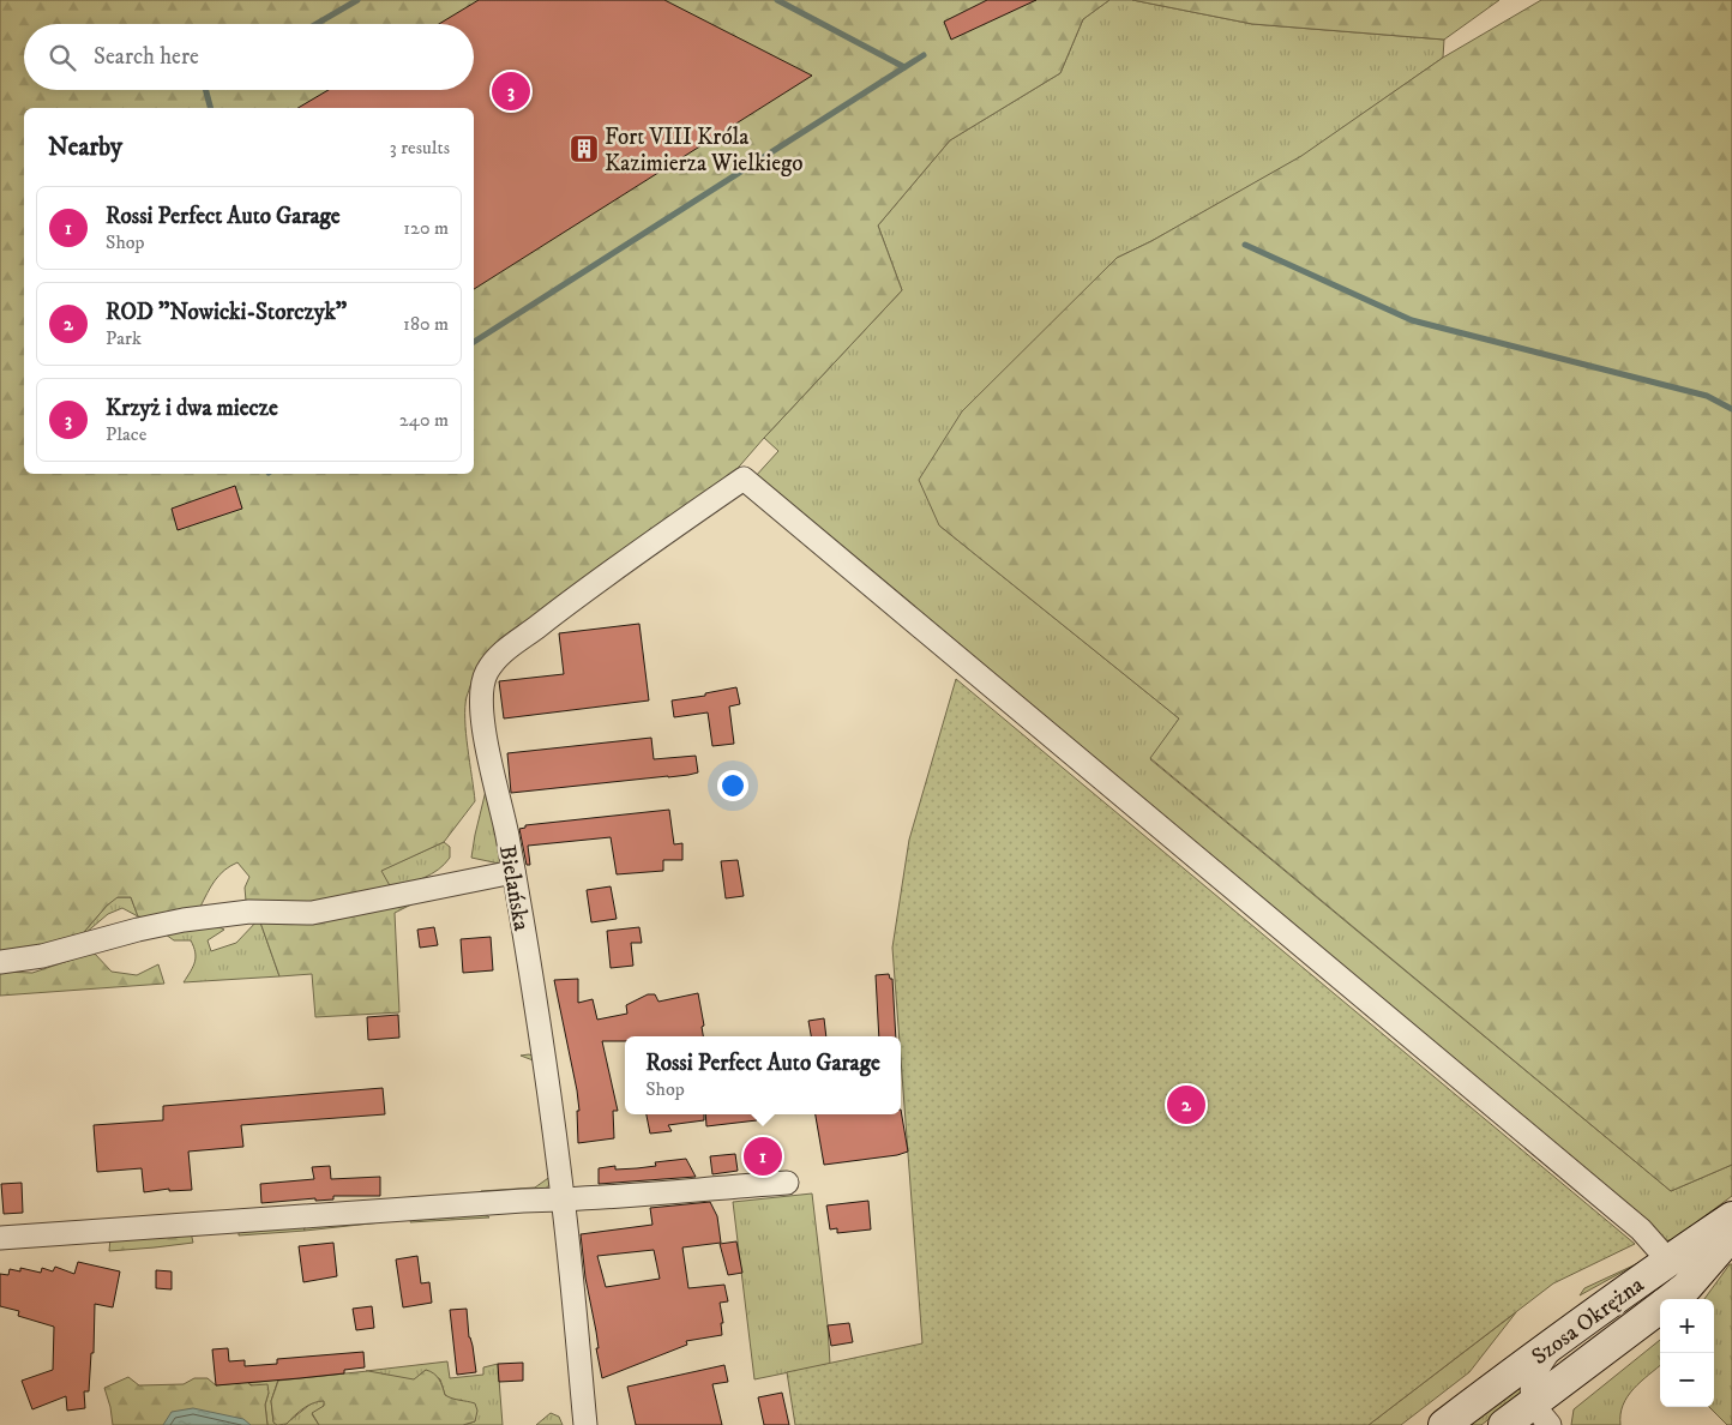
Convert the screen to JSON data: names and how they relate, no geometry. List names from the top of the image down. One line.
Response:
{"streets":{"street":["Bielańska","Szosa Okrężna"]},"crossings":[["Bielańska","Szosa Okrężna"]],"places":{"building":["Fort VIII Króla Kazimierza Wielkiego"]},"page":{"search":"Search here","pins":["3","2","1"],"heading":["Nearby","3 results"],"list":[{"mark":"1","name":"Rossi Perfect Auto Garage","note":"Shop","value":"120 m"},{"mark":"2","name":"ROD \"Nowicki-Storczyk\"","note":"Park","value":"180 m"},{"mark":"3","name":"Krzyż i dwa miecze","note":"Place","value":"240 m"}],"popup":["Rossi Perfect Auto Garage","Shop"],"map_buttons":["+","−"]}}
